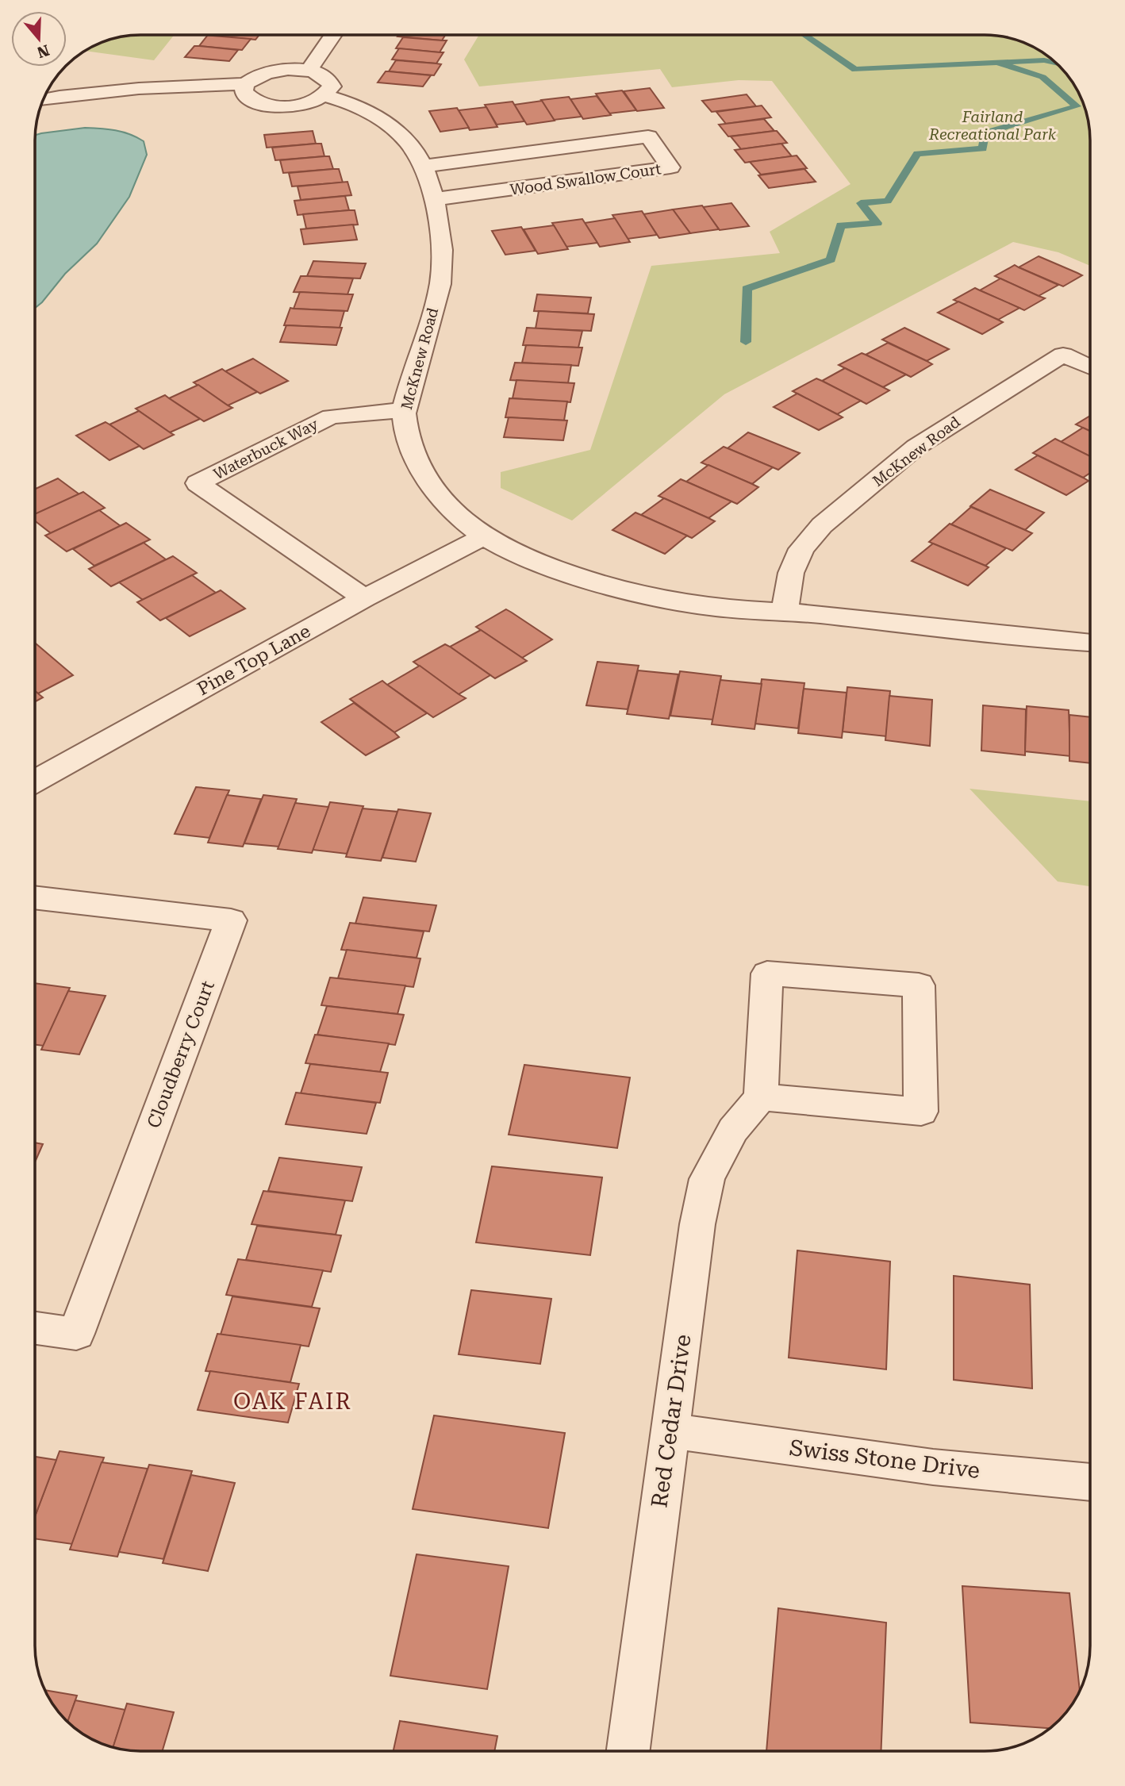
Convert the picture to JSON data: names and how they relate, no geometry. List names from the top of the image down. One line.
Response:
{"streets":{"street":["Wood Swallow Court","McKnew Road","Waterbuck Way","Pine Top Lane","Cloudberry Court","Red Cedar Drive","Swiss Stone Drive"]},"crossings":[["Wood Swallow Court","McKnew Road"],["McKnew Road","Waterbuck Way"],["McKnew Road","Pine Top Lane"],["Waterbuck Way","Pine Top Lane"],["Red Cedar Drive","Swiss Stone Drive"]],"districts":["OAK FAIR"],"parks":["Fairland Recreational Park"],"north":"bottom"}
